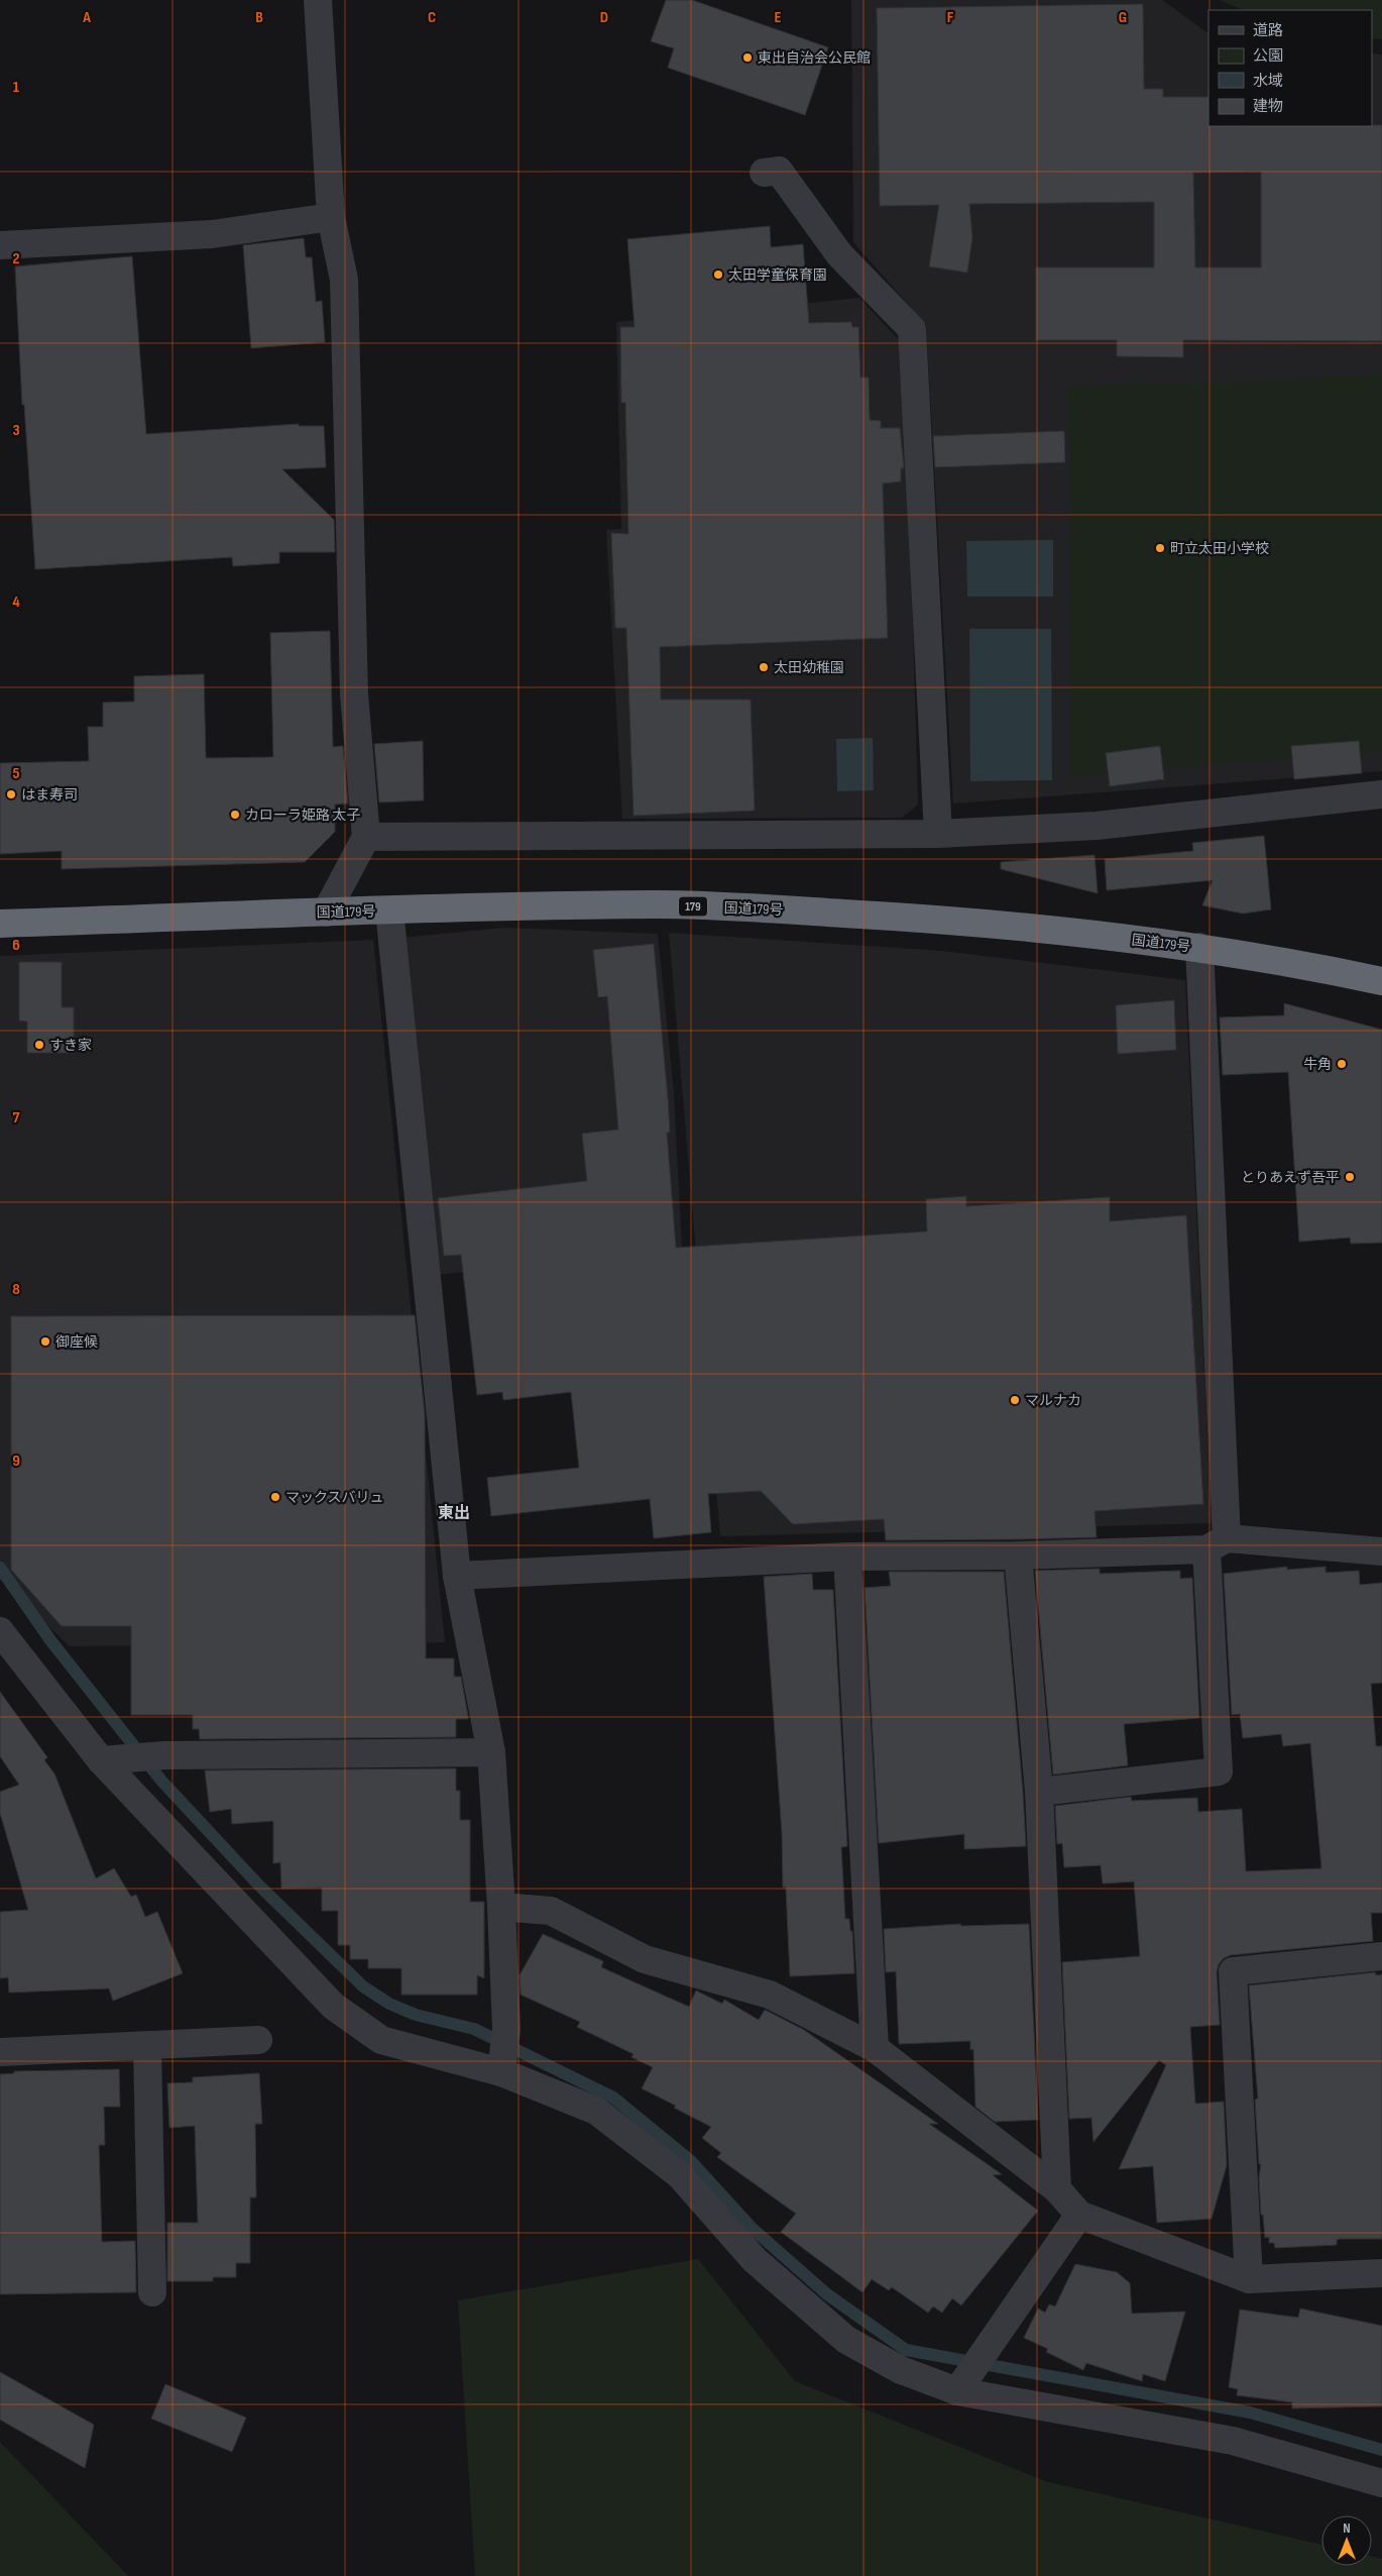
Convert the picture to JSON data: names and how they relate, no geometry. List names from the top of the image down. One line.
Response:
{"streets":{"highway":["179","国道179号"]},"districts":["東出"],"places":["東出自治会公民館","太田学童保育園","町立太田小学校","太田幼稚園","はま寿司","カローラ姫路 太子","すき家","牛角","とりあえず吾平","御座候","マルナカ","マックスバリュ"],"legend":["道路","公園","水域","建物"],"north":"top","grid":{"columns":["A","B","C","D","E","F","G"],"rows":["1","2","3","4","5","6","7","8","9"]}}
